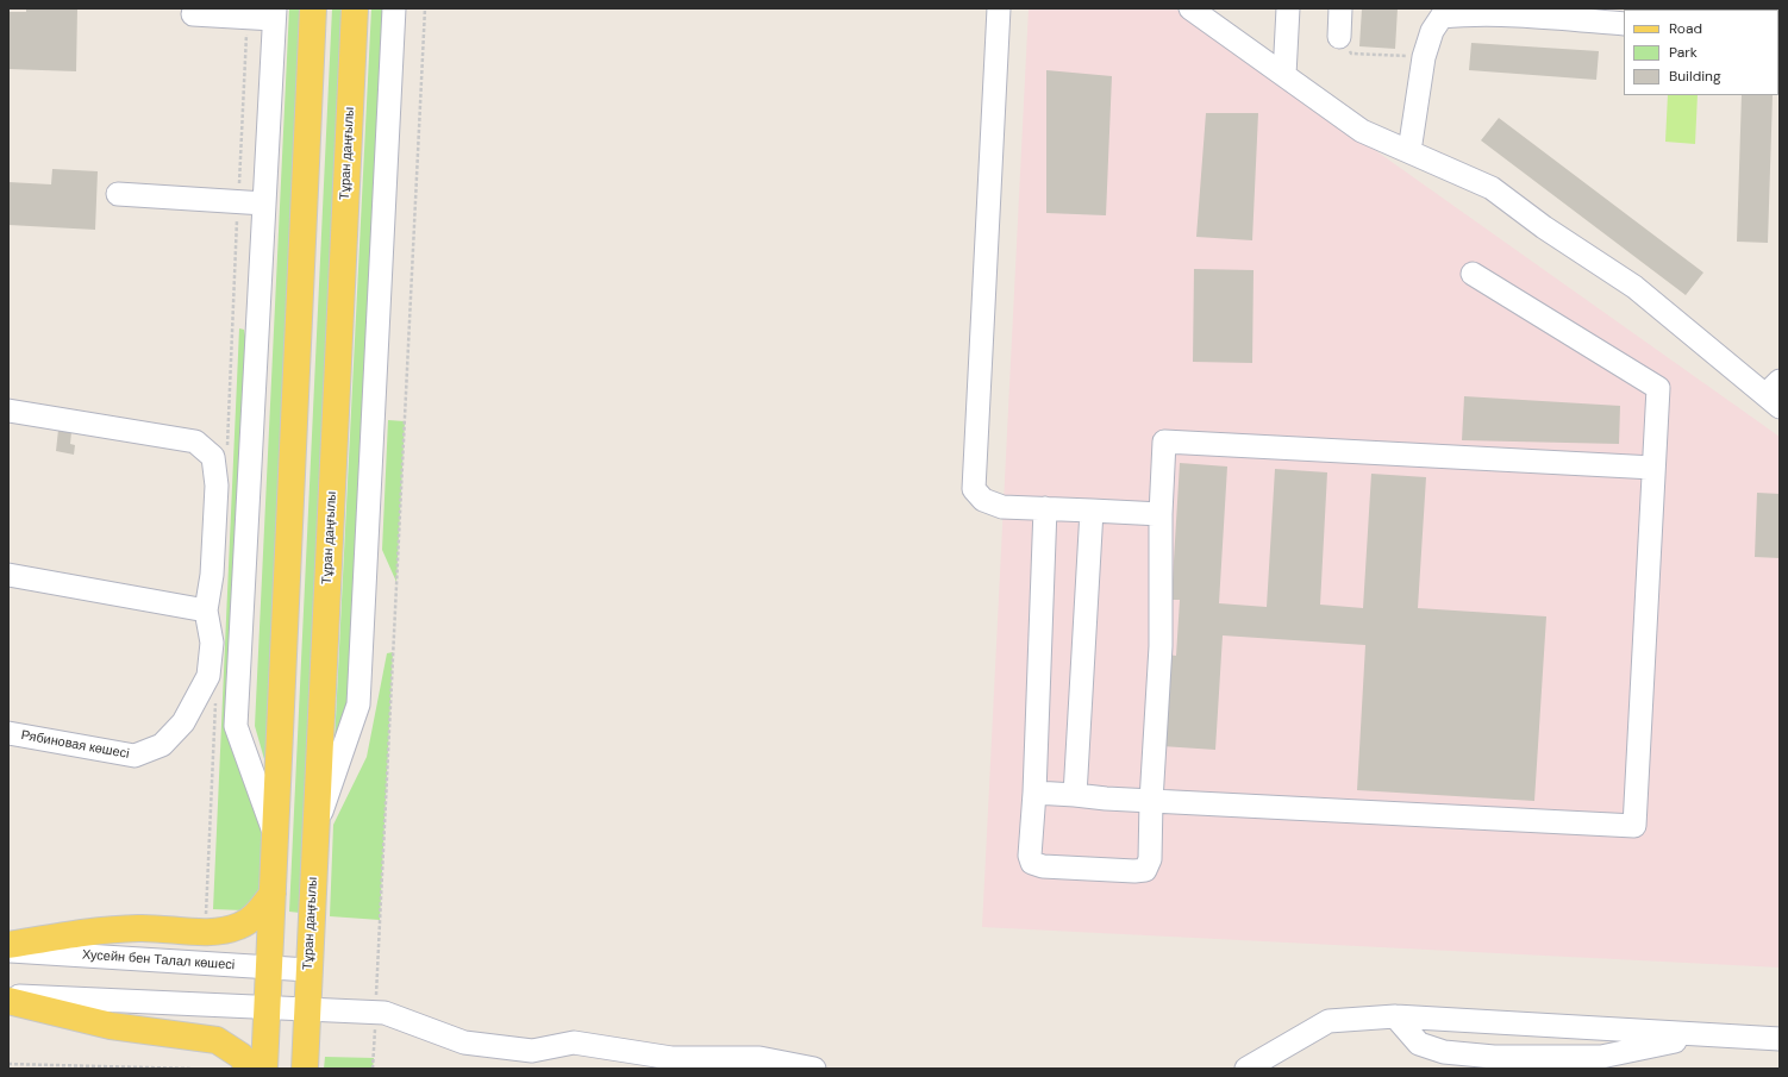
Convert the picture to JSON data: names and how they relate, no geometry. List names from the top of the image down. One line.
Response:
{"streets":{"main road":["Тұран даңғылы"],"street":["Рябиновая көшесі","Хусейн бен Талал көшесі"]},"crossings":[["Тұран даңғылы","Хусейн бен Талал көшесі"]],"legend":["Road","Park","Building"]}
